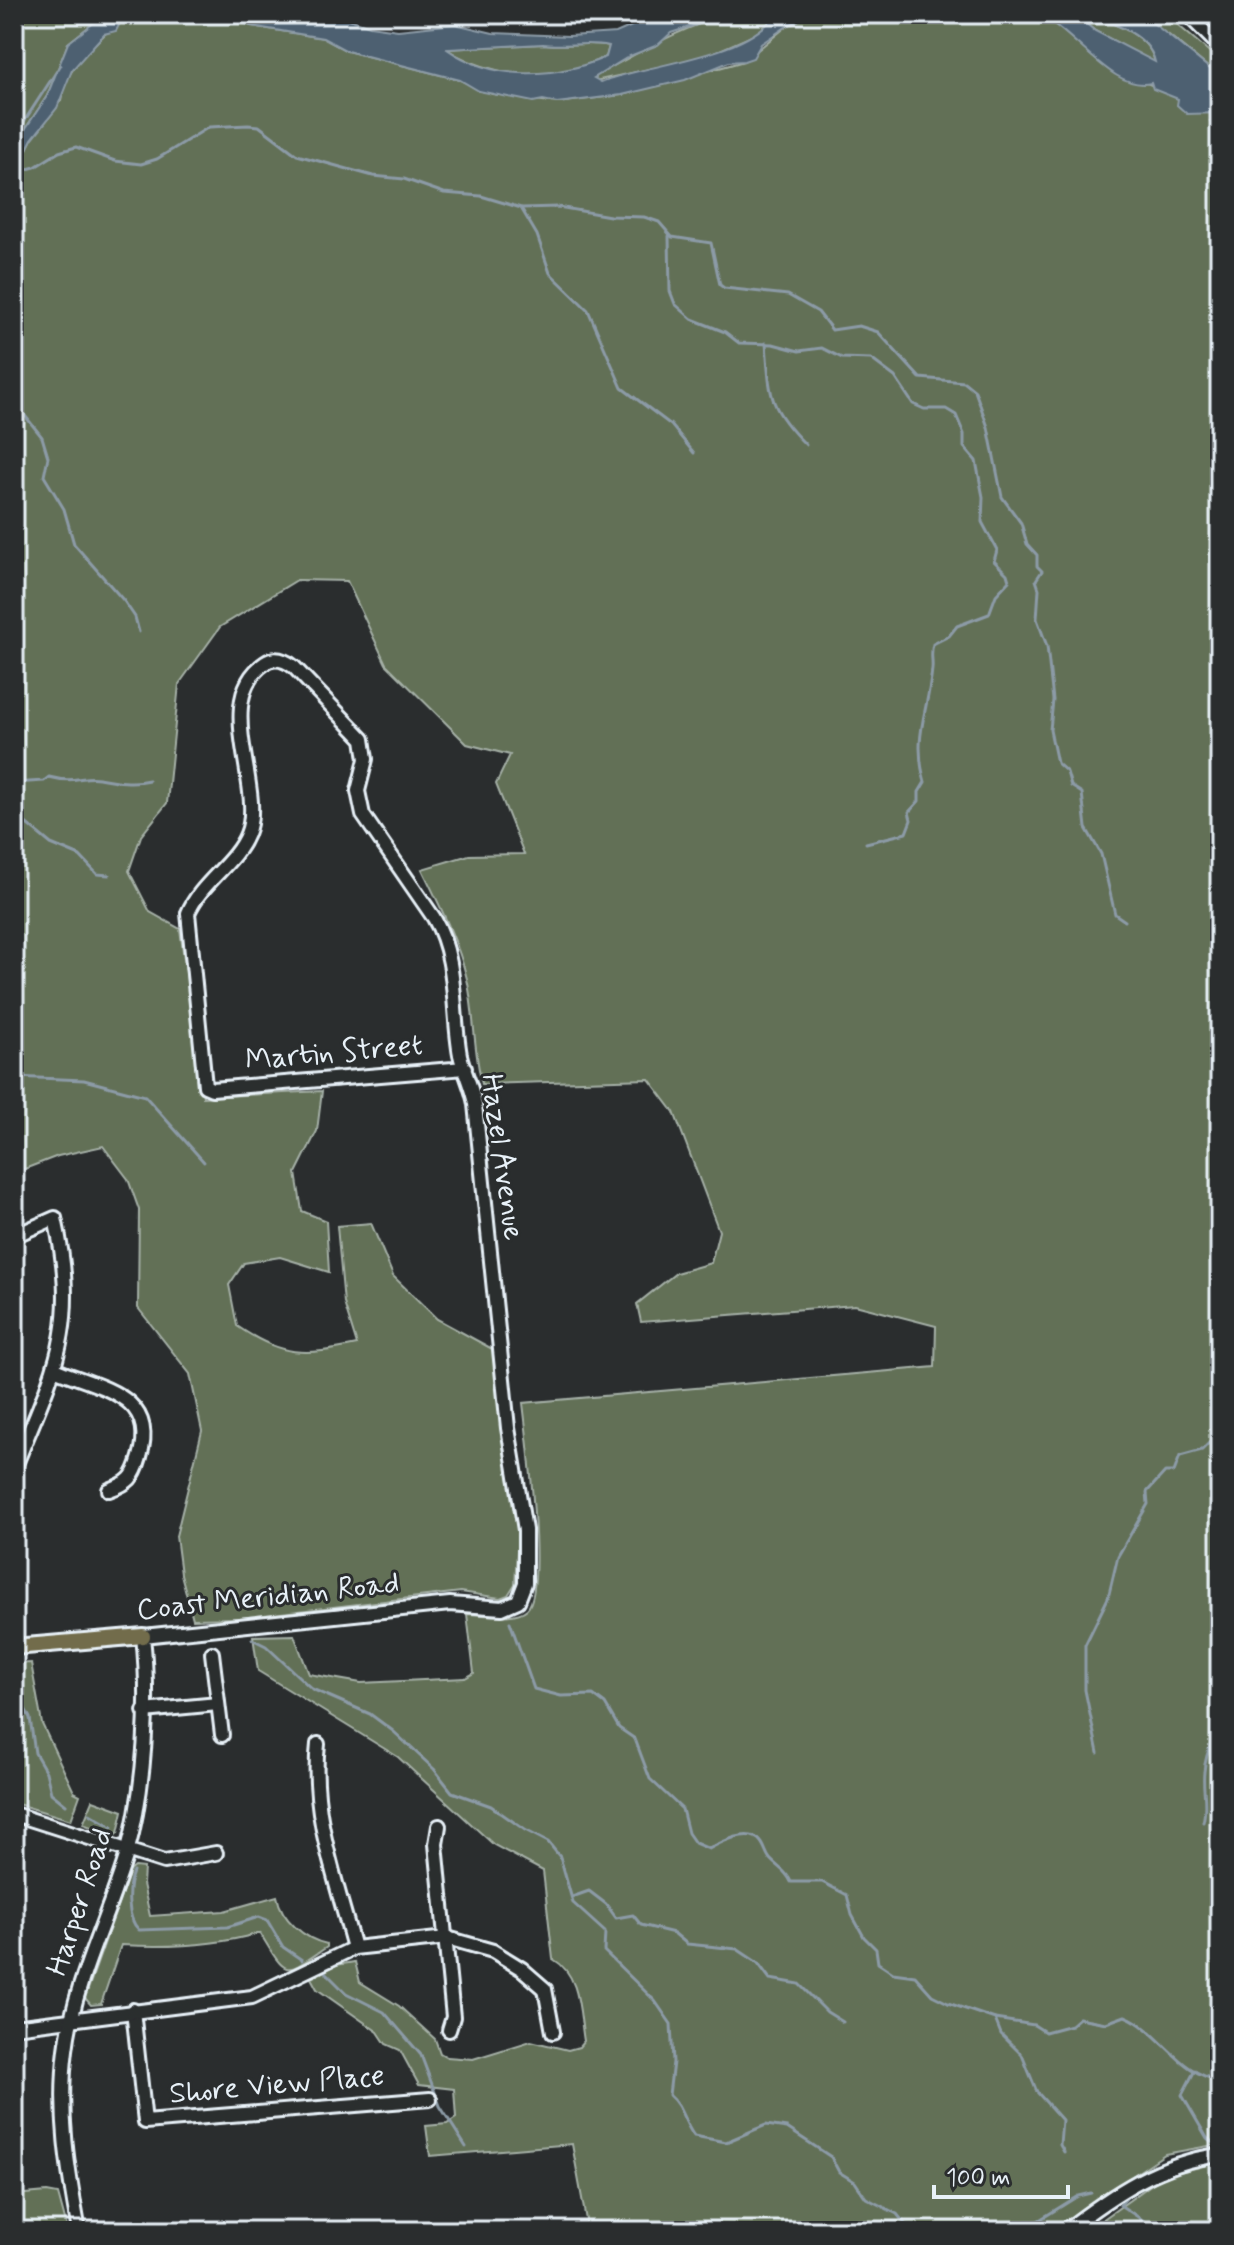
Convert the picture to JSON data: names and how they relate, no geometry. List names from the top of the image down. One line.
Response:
{"streets":{"main road":["Coast Meridian Road"],"street":["Martin Street","Hazel Avenue","Harper Road","Shore View Place"]},"crossings":[["Martin Street","Hazel Avenue"],["Hazel Avenue","Coast Meridian Road"],["Coast Meridian Road","Harper Road"]],"scale_bar":"100 m"}
